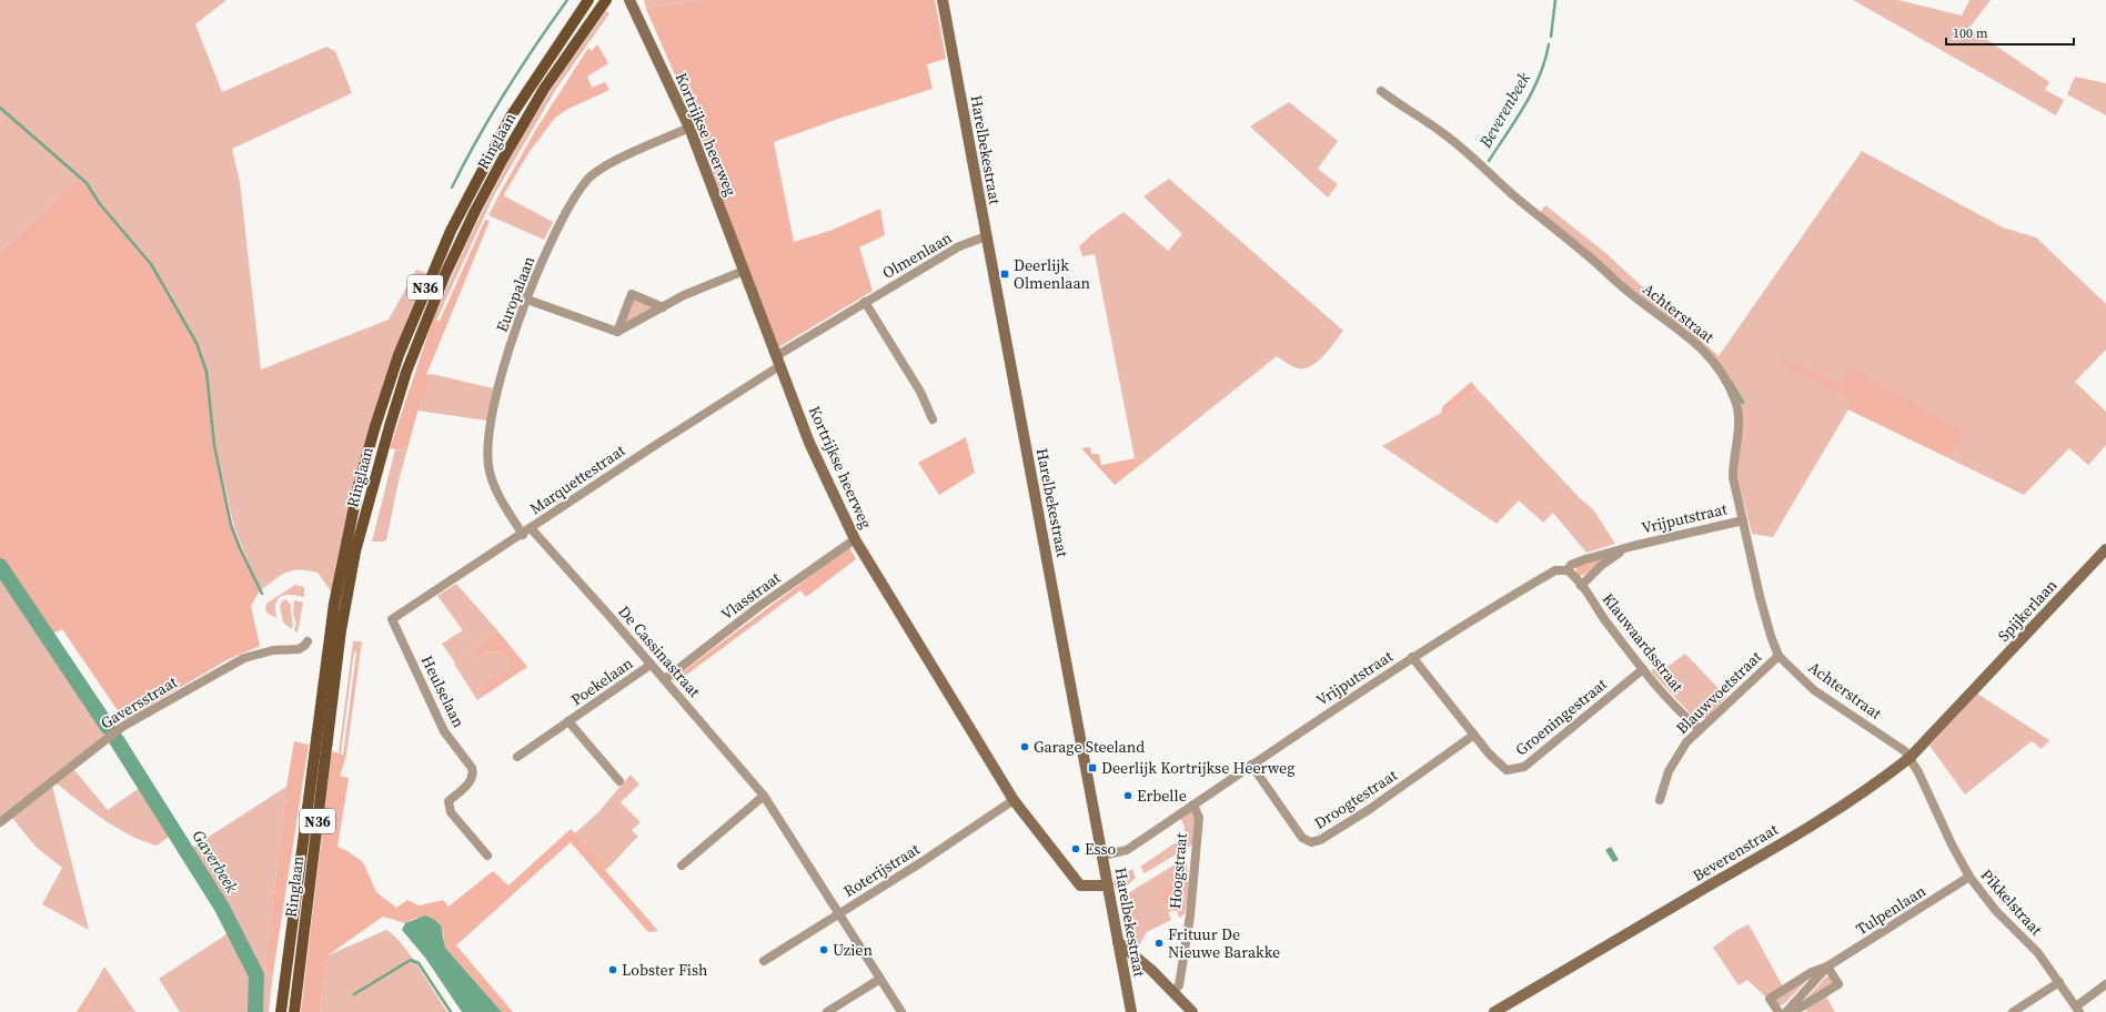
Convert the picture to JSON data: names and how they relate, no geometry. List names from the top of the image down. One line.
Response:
{"streets":{"main road":["Ringlaan","N36"],"street":["Kortrijkse heerweg","Harelbekestraat","Olmenlaan","Europalaan","Achterstraat","Marquettestraat","Vrijputstraat","Vlasstraat","Spijkerlaan","Klauwaardsstraat","De Cassinastraat","Poekelaan","Heulselaan","Blauwvoetstraat","Gaversstraat","Groeningestraat","Droogtestraat","Beverenstraat","Roterijstraat","Hoogstraat","Pikkelstraat","Tulpenlaan"]},"crossings":[["Kortrijkse heerweg","Harelbekestraat"],["Kortrijkse heerweg","Olmenlaan"],["Kortrijkse heerweg","Europalaan"],["Kortrijkse heerweg","Marquettestraat"],["Kortrijkse heerweg","Vlasstraat"],["Kortrijkse heerweg","Roterijstraat"],["Harelbekestraat","Olmenlaan"],["Harelbekestraat","Vrijputstraat"],["Olmenlaan","Marquettestraat"],["Europalaan","Marquettestraat"],["Achterstraat","Vrijputstraat"],["Achterstraat","Blauwvoetstraat"],["Achterstraat","Beverenstraat"],["Achterstraat","Pikkelstraat"],["Marquettestraat","De Cassinastraat"],["Marquettestraat","Heulselaan"],["Vrijputstraat","Klauwaardsstraat"],["Vrijputstraat","Groeningestraat"],["Vrijputstraat","Droogtestraat"],["Vrijputstraat","Hoogstraat"],["Vlasstraat","De Cassinastraat"],["Spijkerlaan","Beverenstraat"],["Klauwaardsstraat","Blauwvoetstraat"],["Klauwaardsstraat","Groeningestraat"],["De Cassinastraat","Poekelaan"],["De Cassinastraat","Roterijstraat"],["Groeningestraat","Droogtestraat"],["Beverenstraat","Pikkelstraat"],["Pikkelstraat","Tulpenlaan"]],"water":["Beverenbeek","Gaverbeek"],"places":{"transit":["Deerlijk Olmenlaan","Deerlijk Kortrijkse Heerweg"],"other":["Garage Steeland","Erbelle","Esso","Frituur De Nieuwe Barakke","Uzien","Lobster Fish"]},"scale_bar":"100 m"}
